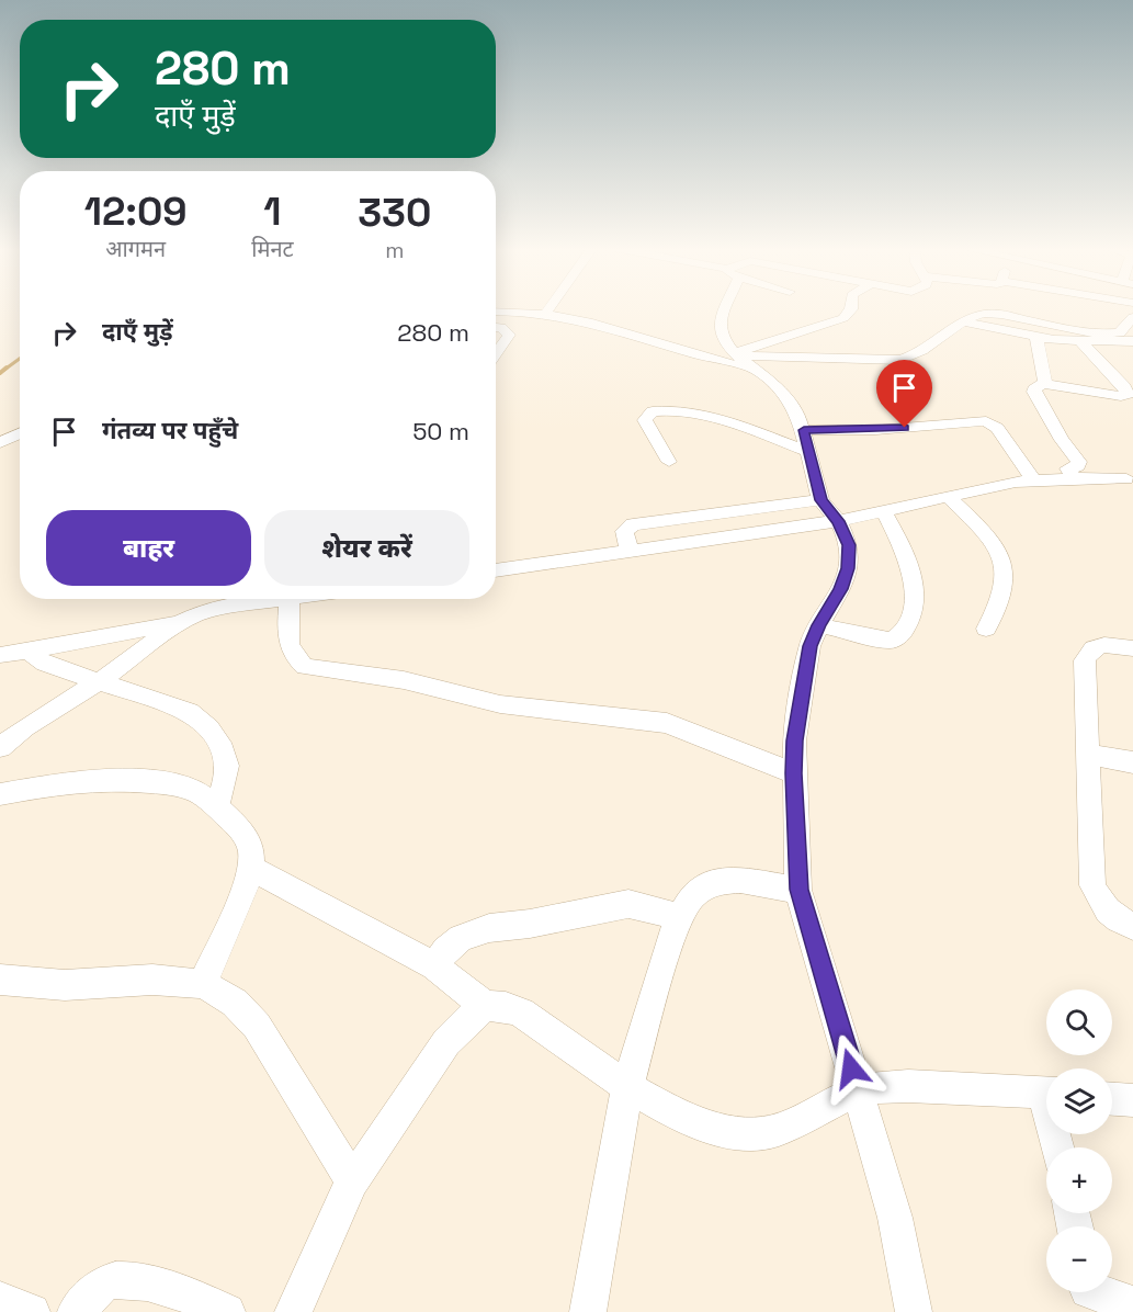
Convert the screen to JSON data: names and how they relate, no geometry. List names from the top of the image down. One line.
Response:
{"page":{"turn":["280 m","दाएँ मुड़ें"],"eta":["12:09","आगमन","1","मिनट","330","m"],"list":[{"name":"दाएँ मुड़ें","value":"280 m"},{"name":"गंतव्य पर पहुँचे","value":"50 m"}],"buttons":["बाहर","शेयर करें"],"map_buttons":["+","−"]}}
